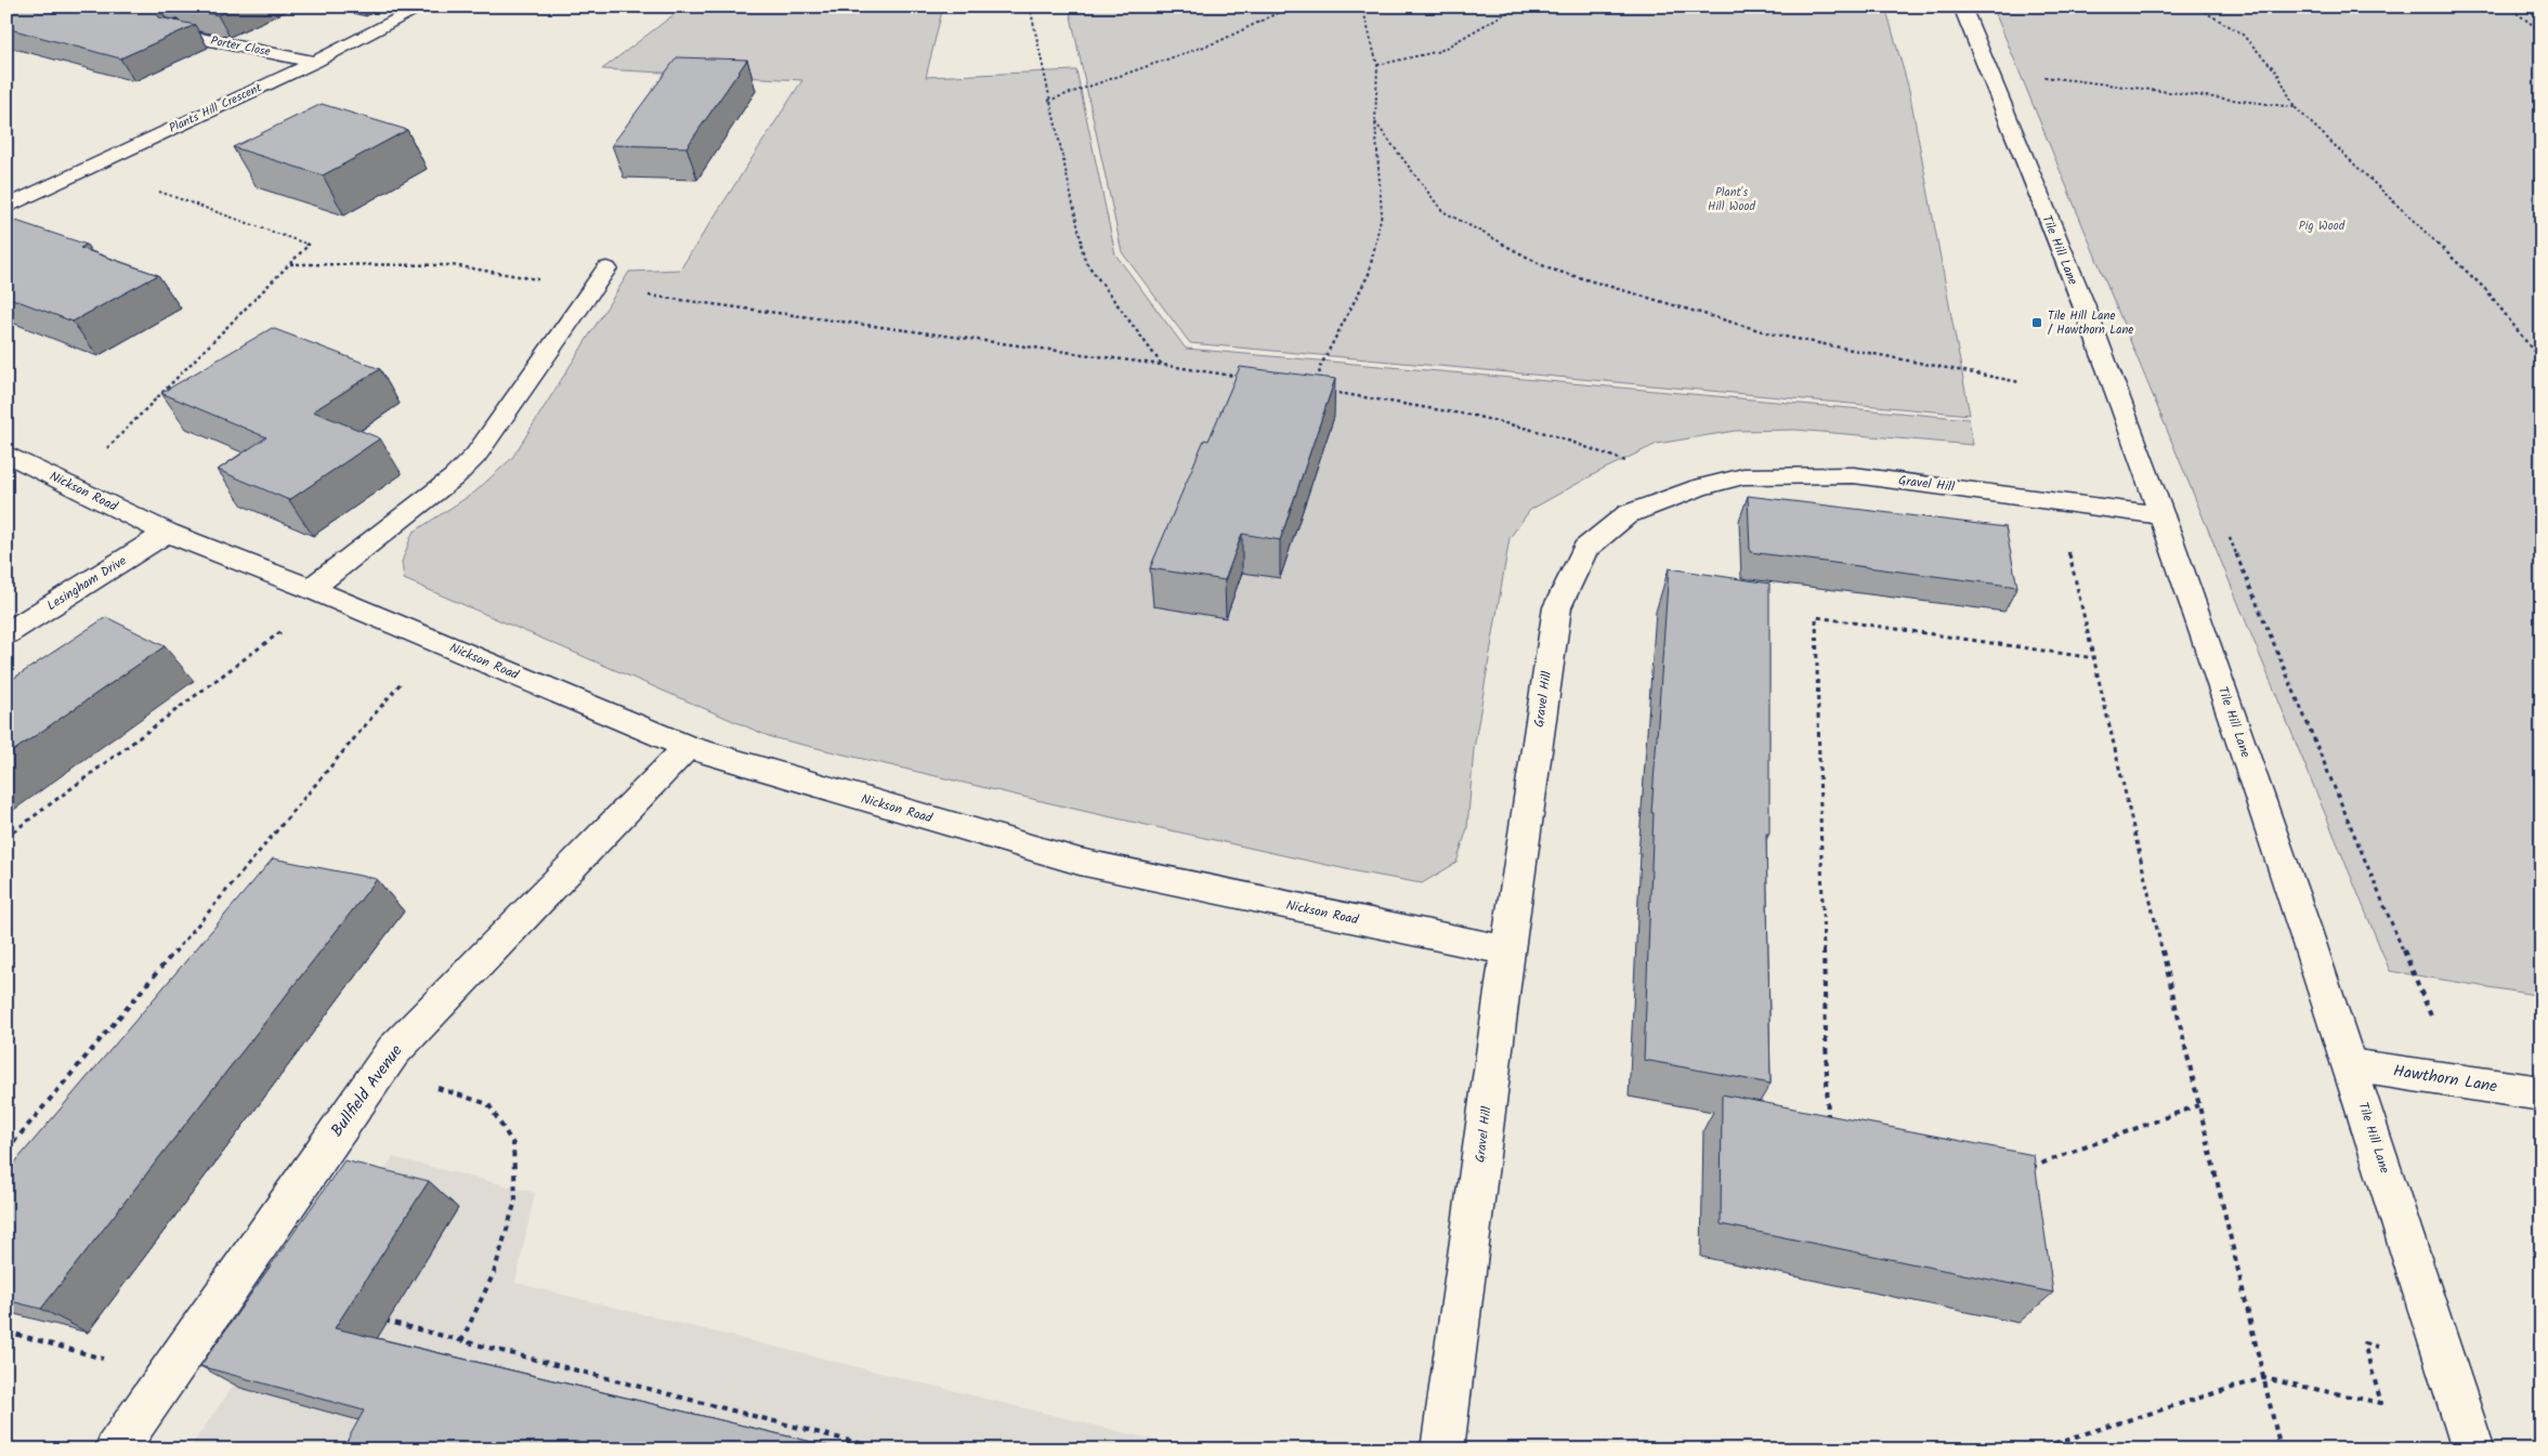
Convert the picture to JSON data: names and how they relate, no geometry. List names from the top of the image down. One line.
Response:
{"streets":{"street":["Porter Close","Plants Hill Crescent","Tile Hill Lane","Gravel Hill","Nickson Road","Lesingham Drive","Hawthorn Lane","Bullfield Avenue"]},"crossings":[["Porter Close","Plants Hill Crescent"],["Tile Hill Lane","Gravel Hill"],["Tile Hill Lane","Hawthorn Lane"],["Gravel Hill","Nickson Road"],["Nickson Road","Lesingham Drive"],["Nickson Road","Bullfield Avenue"]],"parks":["Plant's Hill Wood","Pig Wood"],"places":{"transit":["Tile Hill Lane / Hawthorn Lane"]}}
